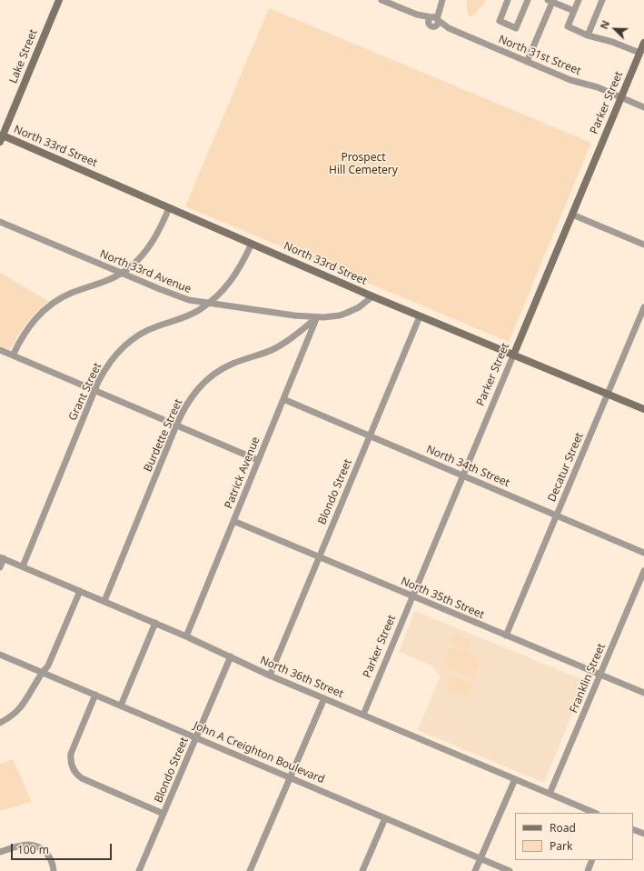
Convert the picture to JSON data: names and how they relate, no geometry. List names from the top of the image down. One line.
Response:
{"streets":{"street":["North 31st Street","Lake Street","Parker Street","North 33rd Street","North 33rd Avenue","Grant Street","Burdette Street","North 34th Street","Decatur Street","Patrick Avenue","Blondo Street","North 35th Street","North 36th Street","Franklin Street","John A Creighton Boulevard"]},"crossings":[["North 31st Street","Parker Street"],["Lake Street","North 33rd Street"],["Parker Street","North 33rd Street"],["Parker Street","North 34th Street"],["Parker Street","North 35th Street"],["Parker Street","North 36th Street"],["North 33rd Street","North 33rd Avenue"],["North 33rd Street","Grant Street"],["North 33rd Street","Decatur Street"],["North 33rd Street","Blondo Street"],["North 33rd Avenue","Grant Street"],["North 33rd Avenue","Burdette Street"],["North 33rd Avenue","Patrick Avenue"],["Grant Street","North 36th Street"],["Burdette Street","Patrick Avenue"],["Burdette Street","North 36th Street"],["North 34th Street","Decatur Street"],["North 34th Street","Patrick Avenue"],["North 34th Street","Blondo Street"],["Decatur Street","North 35th Street"],["Patrick Avenue","North 35th Street"],["Patrick Avenue","North 36th Street"],["Blondo Street","North 35th Street"],["Blondo Street","North 36th Street"],["Blondo Street","John A Creighton Boulevard"],["North 35th Street","Franklin Street"],["North 36th Street","Franklin Street"]],"parks":["Prospect Hill Cemetery"],"legend":["Road","Park"],"scale_bar":"100 m","north":"top left"}
